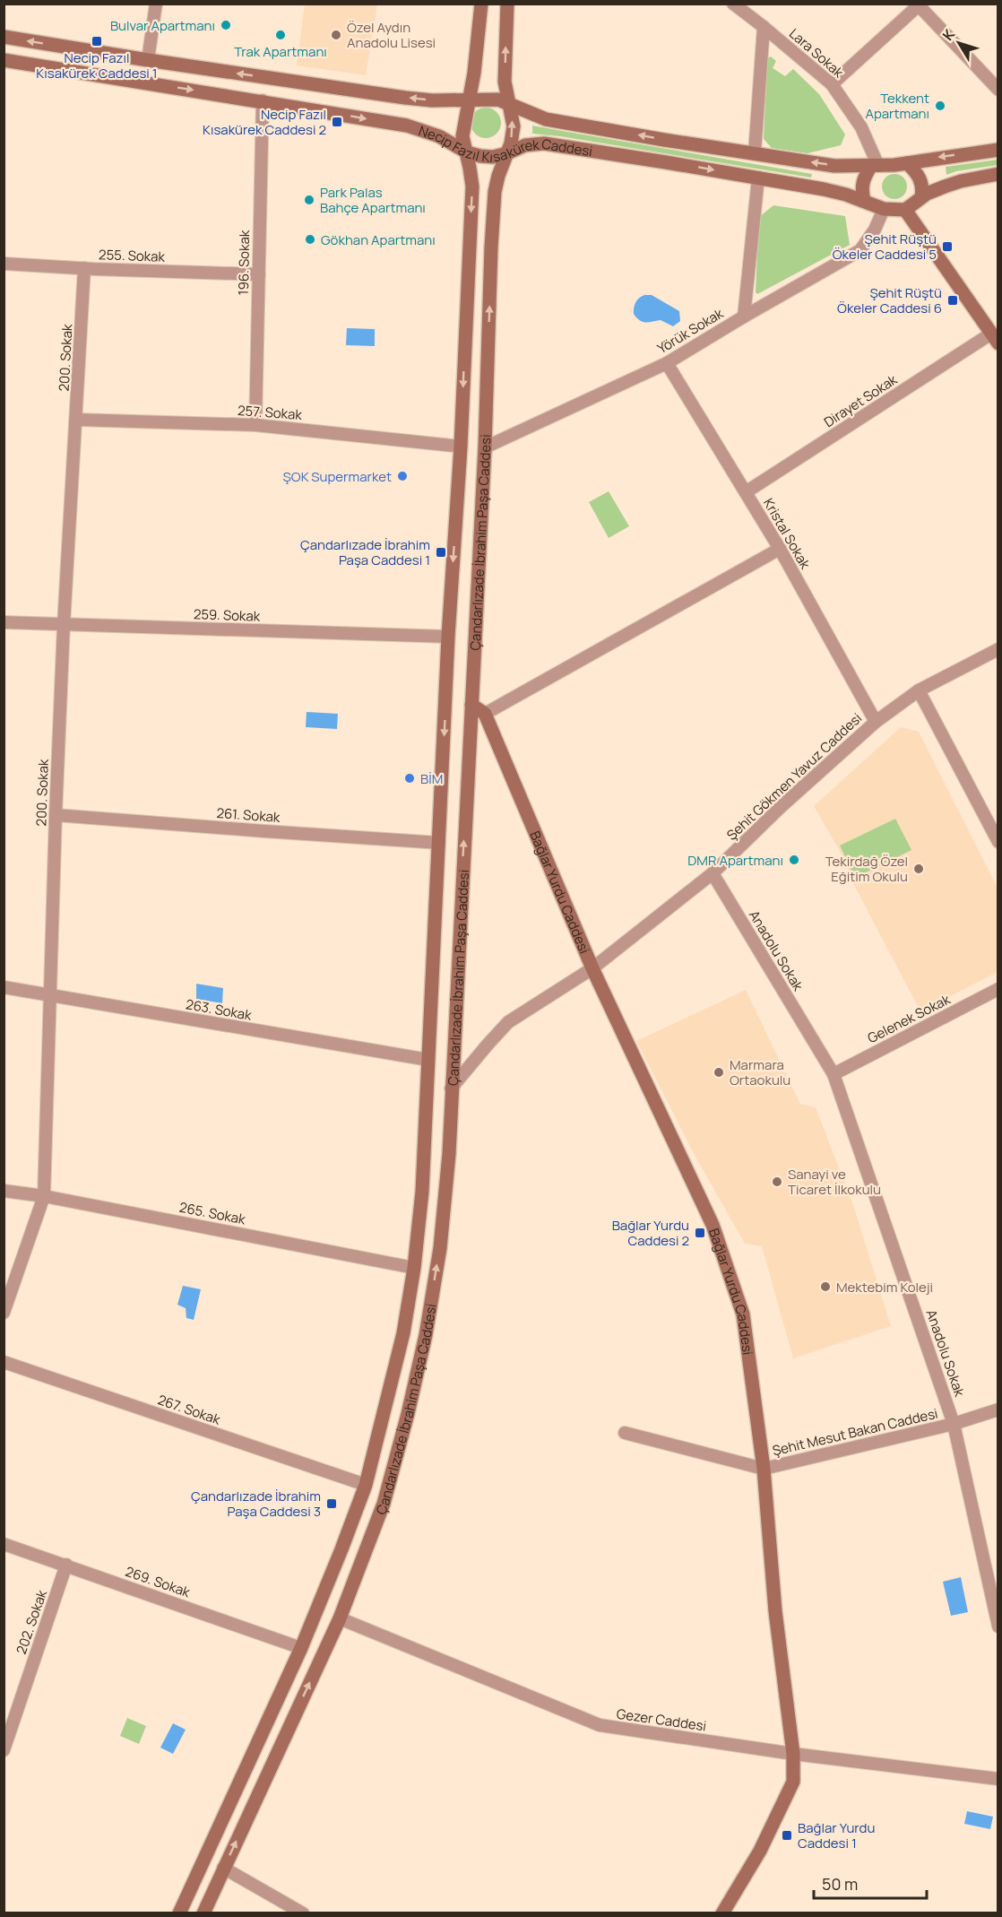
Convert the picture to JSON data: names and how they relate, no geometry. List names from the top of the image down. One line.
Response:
{"streets":{"main road":["Necip Fazıl Kısakürek Caddesi","Çandarlızade İbrahim Paşa Caddesi","Bağlar Yurdu Caddesi"],"street":["Lara Sokak","255. Sokak","196. Sokak","Yörük Sokak","200. Sokak","Dirayet Sokak","257. Sokak","Kristal Sokak","259. Sokak","Şehit Gökmen Yavuz Caddesi","261. Sokak","Anadolu Sokak","263. Sokak","Gelenek Sokak","265. Sokak","267. Sokak","Şehit Mesut Bakan Caddesi","269. Sokak","202. Sokak","Gezer Caddesi"]},"crossings":[["Lara Sokak","Necip Fazıl Kısakürek Caddesi"],["Lara Sokak","Yörük Sokak"],["Necip Fazıl Kısakürek Caddesi","196. Sokak"],["Necip Fazıl Kısakürek Caddesi","Yörük Sokak"],["Necip Fazıl Kısakürek Caddesi","Çandarlızade İbrahim Paşa Caddesi"],["255. Sokak","196. Sokak"],["255. Sokak","200. Sokak"],["196. Sokak","257. Sokak"],["Yörük Sokak","Kristal Sokak"],["Yörük Sokak","Çandarlızade İbrahim Paşa Caddesi"],["200. Sokak","257. Sokak"],["200. Sokak","259. Sokak"],["200. Sokak","261. Sokak"],["200. Sokak","263. Sokak"],["200. Sokak","265. Sokak"],["Dirayet Sokak","Kristal Sokak"],["257. Sokak","Çandarlızade İbrahim Paşa Caddesi"],["Kristal Sokak","Şehit Gökmen Yavuz Caddesi"],["Çandarlızade İbrahim Paşa Caddesi","259. Sokak"],["Çandarlızade İbrahim Paşa Caddesi","Şehit Gökmen Yavuz Caddesi"],["Çandarlızade İbrahim Paşa Caddesi","261. Sokak"],["Çandarlızade İbrahim Paşa Caddesi","263. Sokak"],["Çandarlızade İbrahim Paşa Caddesi","265. Sokak"],["Çandarlızade İbrahim Paşa Caddesi","267. Sokak"],["Çandarlızade İbrahim Paşa Caddesi","269. Sokak"],["Çandarlızade İbrahim Paşa Caddesi","Gezer Caddesi"],["Şehit Gökmen Yavuz Caddesi","Bağlar Yurdu Caddesi"],["Şehit Gökmen Yavuz Caddesi","Anadolu Sokak"],["Bağlar Yurdu Caddesi","Şehit Mesut Bakan Caddesi"],["Bağlar Yurdu Caddesi","Gezer Caddesi"],["Anadolu Sokak","Gelenek Sokak"],["Anadolu Sokak","Şehit Mesut Bakan Caddesi"],["269. Sokak","202. Sokak"]],"places":{"other":["Bulvar Apartmanı","Trak Apartmanı","Özel Aydın Anadolu Lisesi","Tekkent Apartmanı","Park Palas Bahçe Apartmanı","Gökhan Apartmanı","ŞOK Supermarket","BİM","DMR Apartmanı","Tekirdağ Özel Eğitim Okulu","Marmara Ortaokulu","Sanayi ve Ticaret İlkokulu","Mektebim Koleji"],"transit":["Necip Fazıl Kısakürek Caddesi 1","Necip Fazıl Kısakürek Caddesi 2","Şehit Rüştü Ökeler Caddesi 5","Şehit Rüştü Ökeler Caddesi 6","Çandarlızade İbrahim Paşa Caddesi 1","Bağlar Yurdu Caddesi 2","Çandarlızade İbrahim Paşa Caddesi 3","Bağlar Yurdu Caddesi 1"]},"scale_bar":"50 m","north":"top left"}
